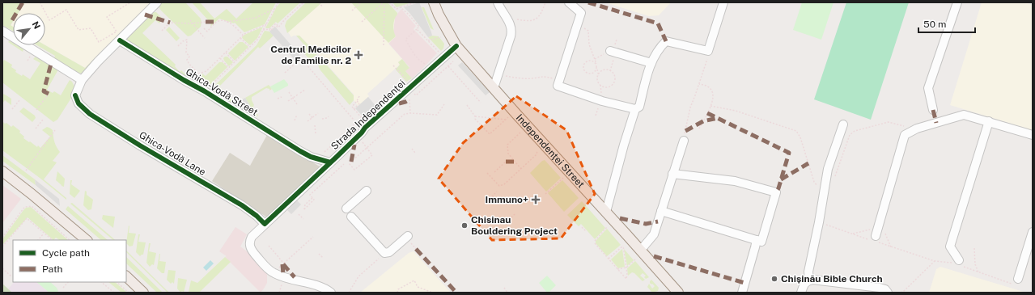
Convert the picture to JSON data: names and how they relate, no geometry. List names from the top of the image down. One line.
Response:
{"streets":{"main road":["Independenței Street"],"street":["Ghica-Vodă Street","Strada Independenței","Ghica-Vodă Lane"]},"crossings":[["Ghica-Vodă Street","Strada Independenței"],["Strada Independenței","Independenței Street"],["Strada Independenței","Ghica-Vodă Lane"]],"places":{"health":["Centrul Medicilor de Familie nr. 2","Immuno+"],"other":["Chisinau Bouldering Project","Chișinău Bible Church"]},"legend":["Cycle path","Path"],"scale_bar":"50 m","north":"top right"}
